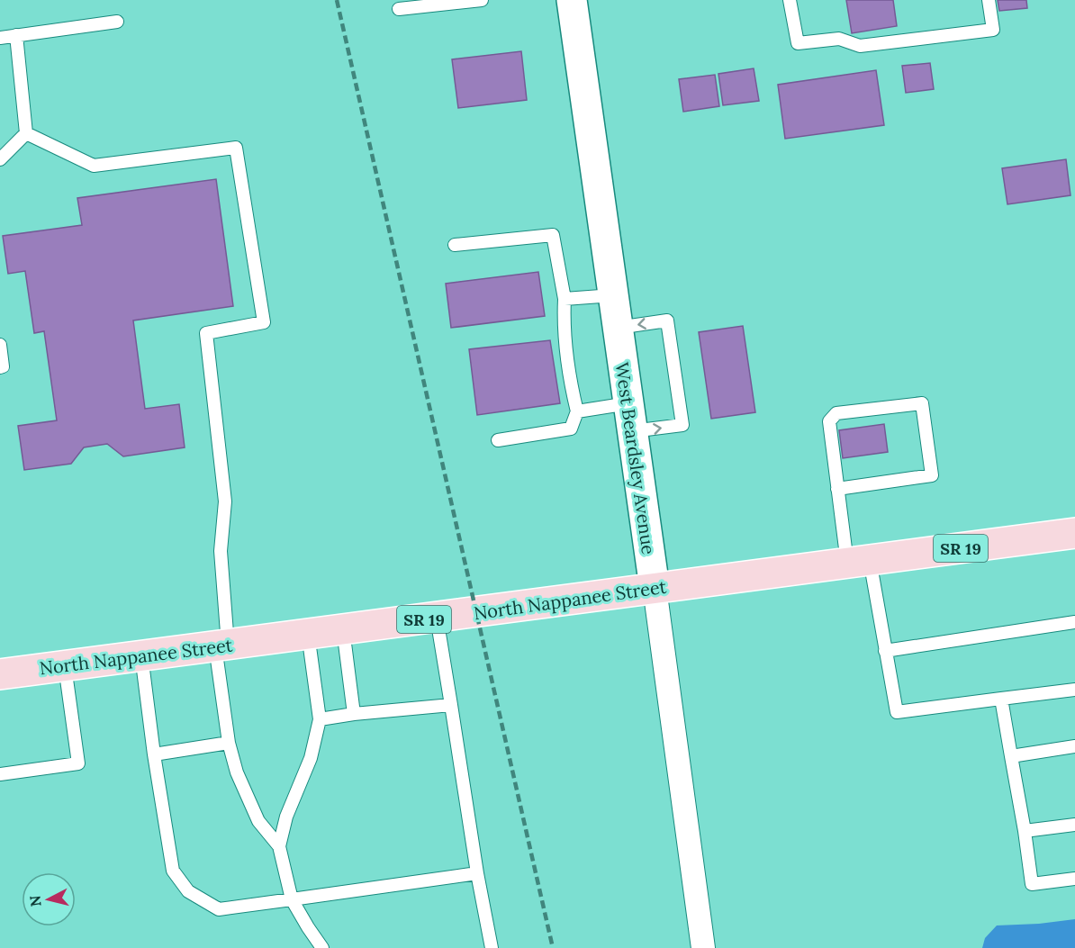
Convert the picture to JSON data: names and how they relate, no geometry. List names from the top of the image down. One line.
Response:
{"streets":{"main road":["West Beardsley Avenue","SR 19","North Nappanee Street"]},"crossings":[["West Beardsley Avenue","North Nappanee Street"]],"north":"left"}
